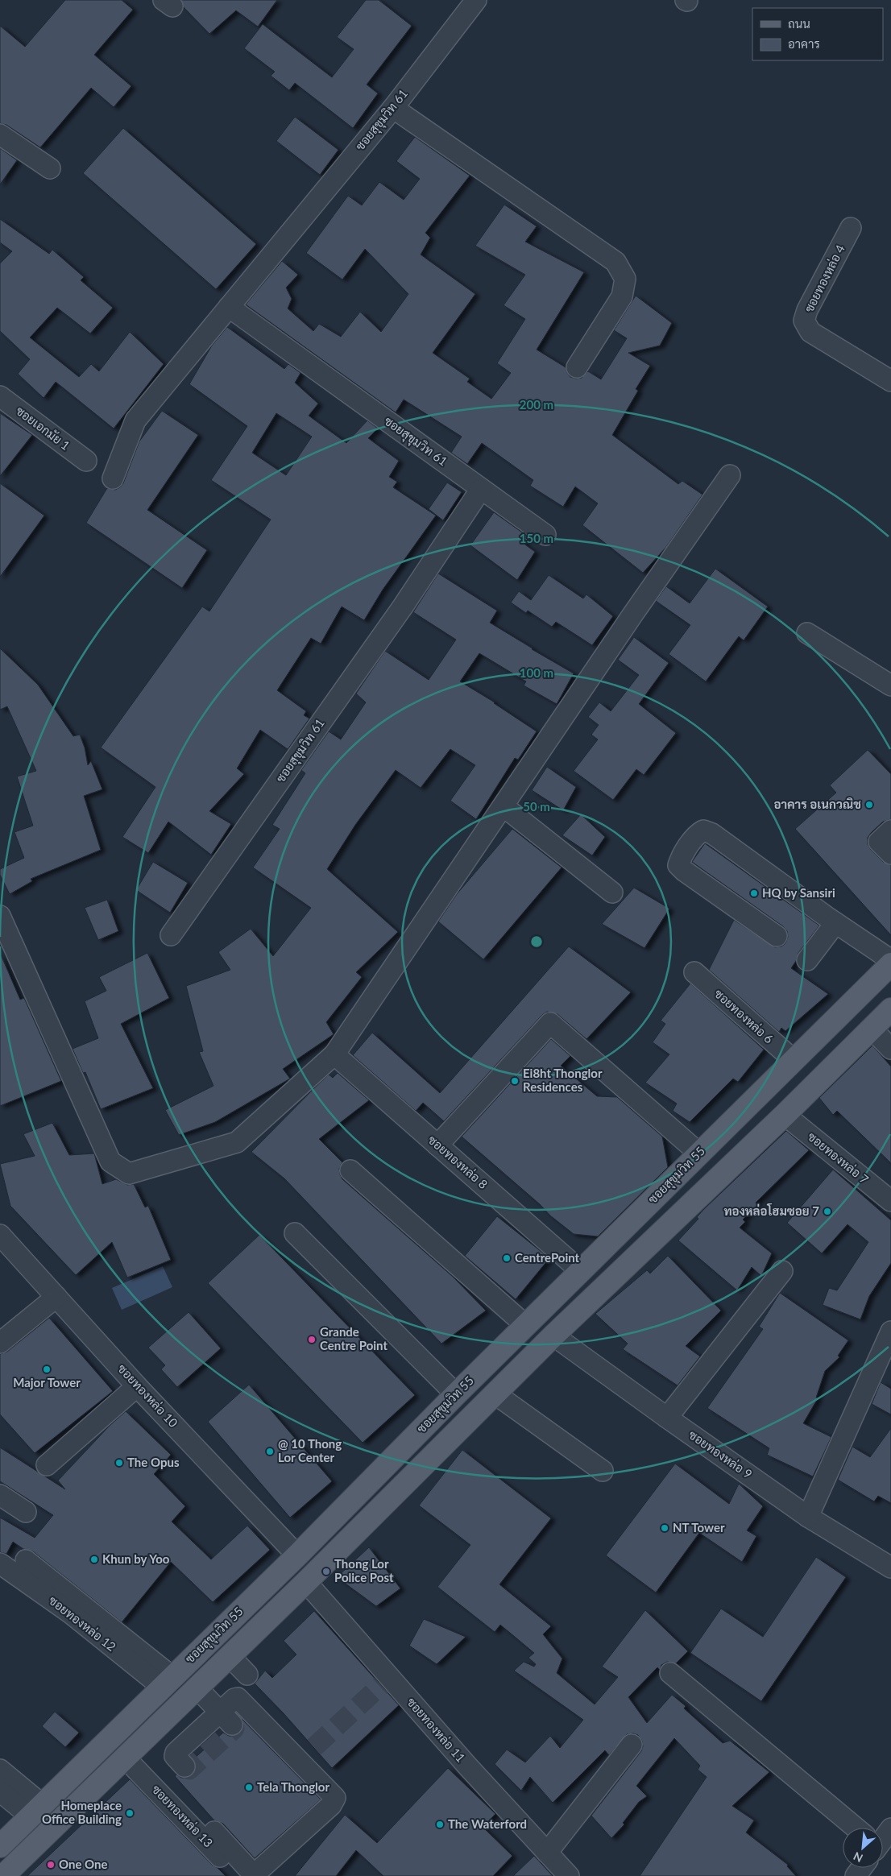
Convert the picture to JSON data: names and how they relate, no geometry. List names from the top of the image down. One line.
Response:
{"streets":{"main road":["ซอยสุขุมวิท 55"],"street":["ซอยสุขุมวิท 61","ซอยทองหล่อ 4","ซอยเอกมัย 1","ซอยทองหล่อ 6","ซอยทองหล่อ 7","ซอยทองหล่อ 8","ซอยทองหล่อ 10","ซอยทองหล่อ 9","ซอยทองหล่อ 12","ซอยทองหล่อ 11","ซอยทองหล่อ 13"]},"crossings":[["ซอยทองหล่อ 6","ซอยสุขุมวิท 55"],["ซอยทองหล่อ 8","ซอยสุขุมวิท 55"],["ซอยสุขุมวิท 55","ซอยทองหล่อ 10"],["ซอยสุขุมวิท 55","ซอยทองหล่อ 12"]],"places":["อาคาร อเนกวณิช","HQ by Sansiri","Ei8ht Thonglor Residences","ทองหล่อโฮมซอย 7","CentrePoint","Grande Centre Point","Major Tower","@ 10 Thong Lor Center","The Opus","NT Tower","Khun by Yoo","Thong Lor Police Post","Tela Thonglor","Homeplace Office Building","The Waterford","One One"],"legend":["ถนน","อาคาร"],"north":"bottom left","rings":["200 m","150 m","100 m","50 m"]}
